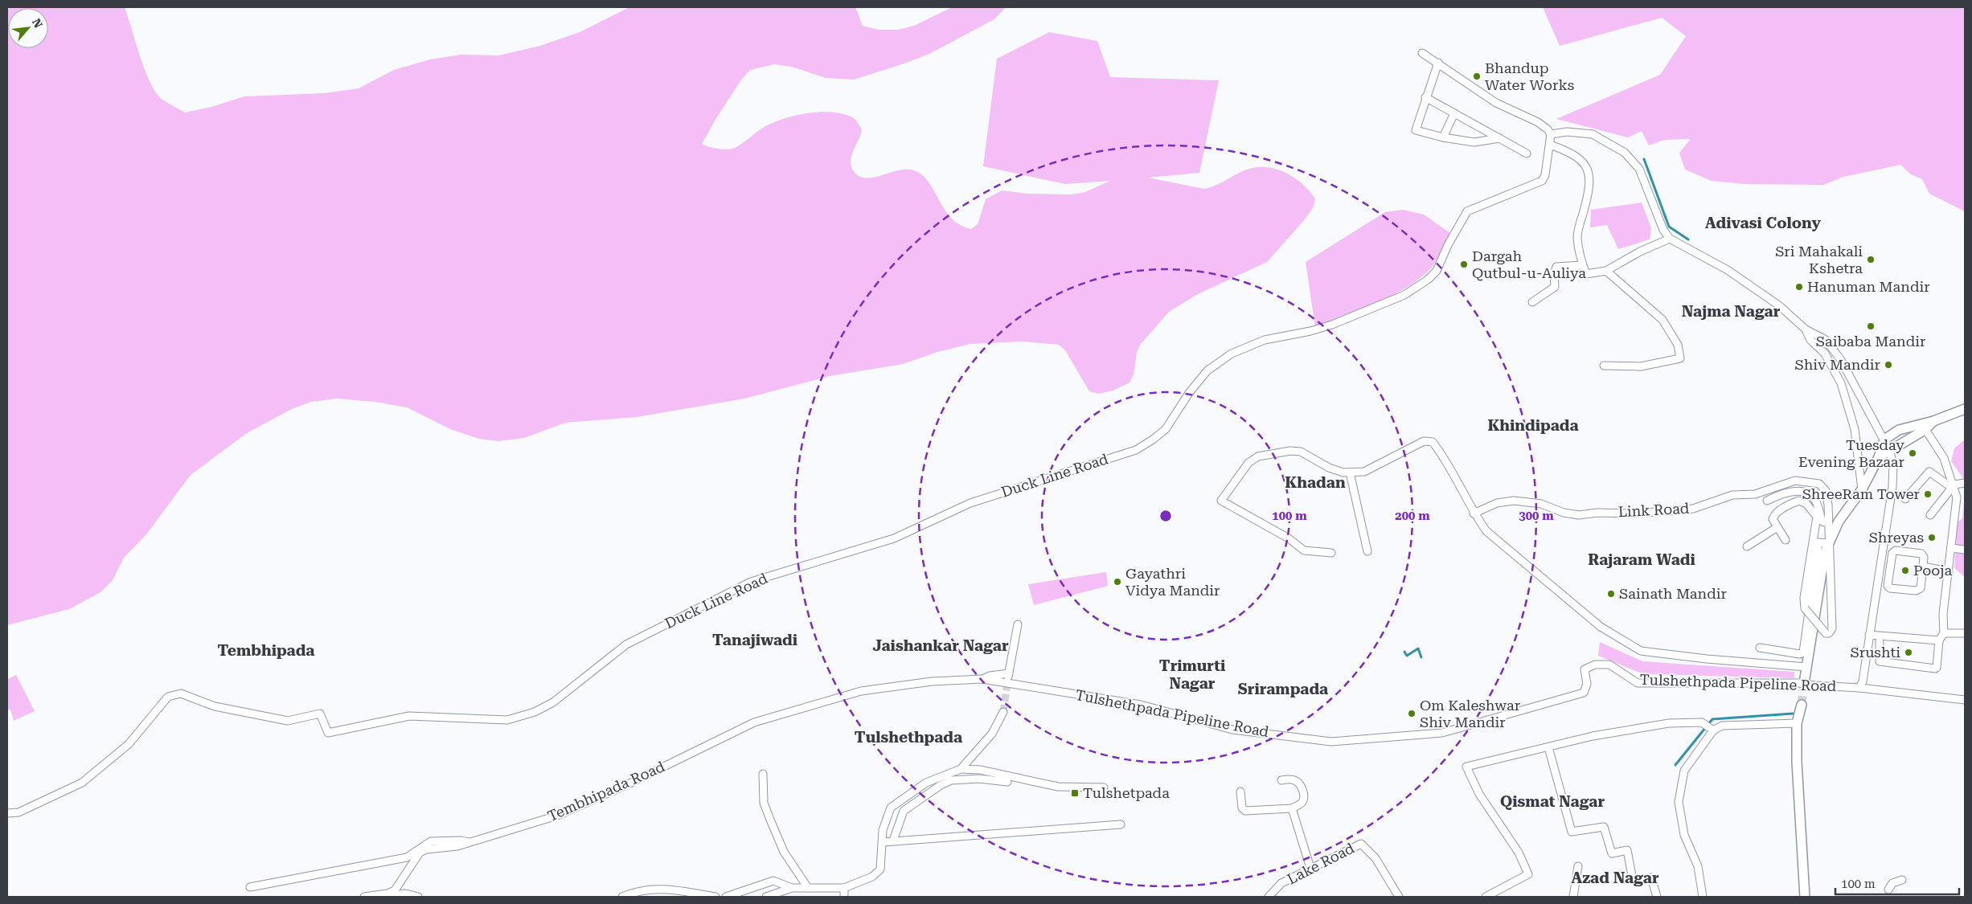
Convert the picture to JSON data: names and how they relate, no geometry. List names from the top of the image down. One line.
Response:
{"streets":{"street":["Duck Line Road","Link Road","Tulshethpada Pipeline Road","Tembhipada Road","Lake Road"]},"crossings":[["Tulshethpada Pipeline Road","Tembhipada Road"]],"districts":["Adivasi Colony","Najma Nagar","Khindipada","Khadan","Rajaram Wadi","Tanajiwadi","Jaishankar Nagar","Tembhipada","Trimurti Nagar","Srirampada","Tulshethpada","Qismat Nagar","Azad Nagar"],"places":{"other":["Bhandup Water Works","Sri Mahakali Kshetra","Dargah Qutbul-u-Auliya","Hanuman Mandir","Saibaba Mandir","Shiv Mandir","Tuesday Evening Bazaar","ShreeRam Tower","Shreyas","Pooja","Gayathri Vidya Mandir","Sainath Mandir","Srushti","Om Kaleshwar Shiv Mandir"],"transit":["Tulshetpada"]},"scale_bar":"100 m","north":"top right","rings":["100 m","200 m","300 m"]}
